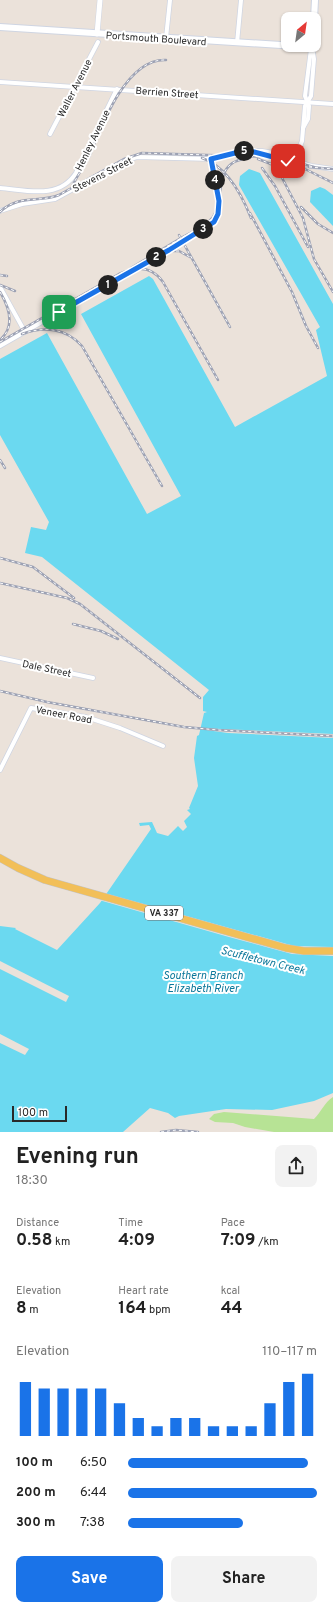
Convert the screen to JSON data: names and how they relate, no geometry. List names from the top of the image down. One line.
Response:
{"streets":{"main road":["Portsmouth Boulevard","VA 337"],"street":["Waller Avenue","Berrien Street","Henley Avenue","Stevens Street","Dale Street","Veneer Road"]},"crossings":[["Waller Avenue","Berrien Street"],["Berrien Street","Henley Avenue"]],"water":["Scuffletown Creek","Southern Branch Elizabeth River"],"scale_bar":"100 m","north":"top right","page":{"pins":["5","4","3","2","1"],"scale":"100 m","heading":["Evening run","18:30"],"stats":[["Distance","0.58 km"],["Time","4:09"],["Pace","7:09 /km"],["Elevation","8 m"],["Heart rate","164 bpm"],["kcal","44"]],"chart":["Elevation","110–117 m"],"list":[{"name":"100 m","note":"6:50"},{"name":"200 m","note":"6:44"},{"name":"300 m","note":"7:38"}],"buttons":["Save","Share"]}}
